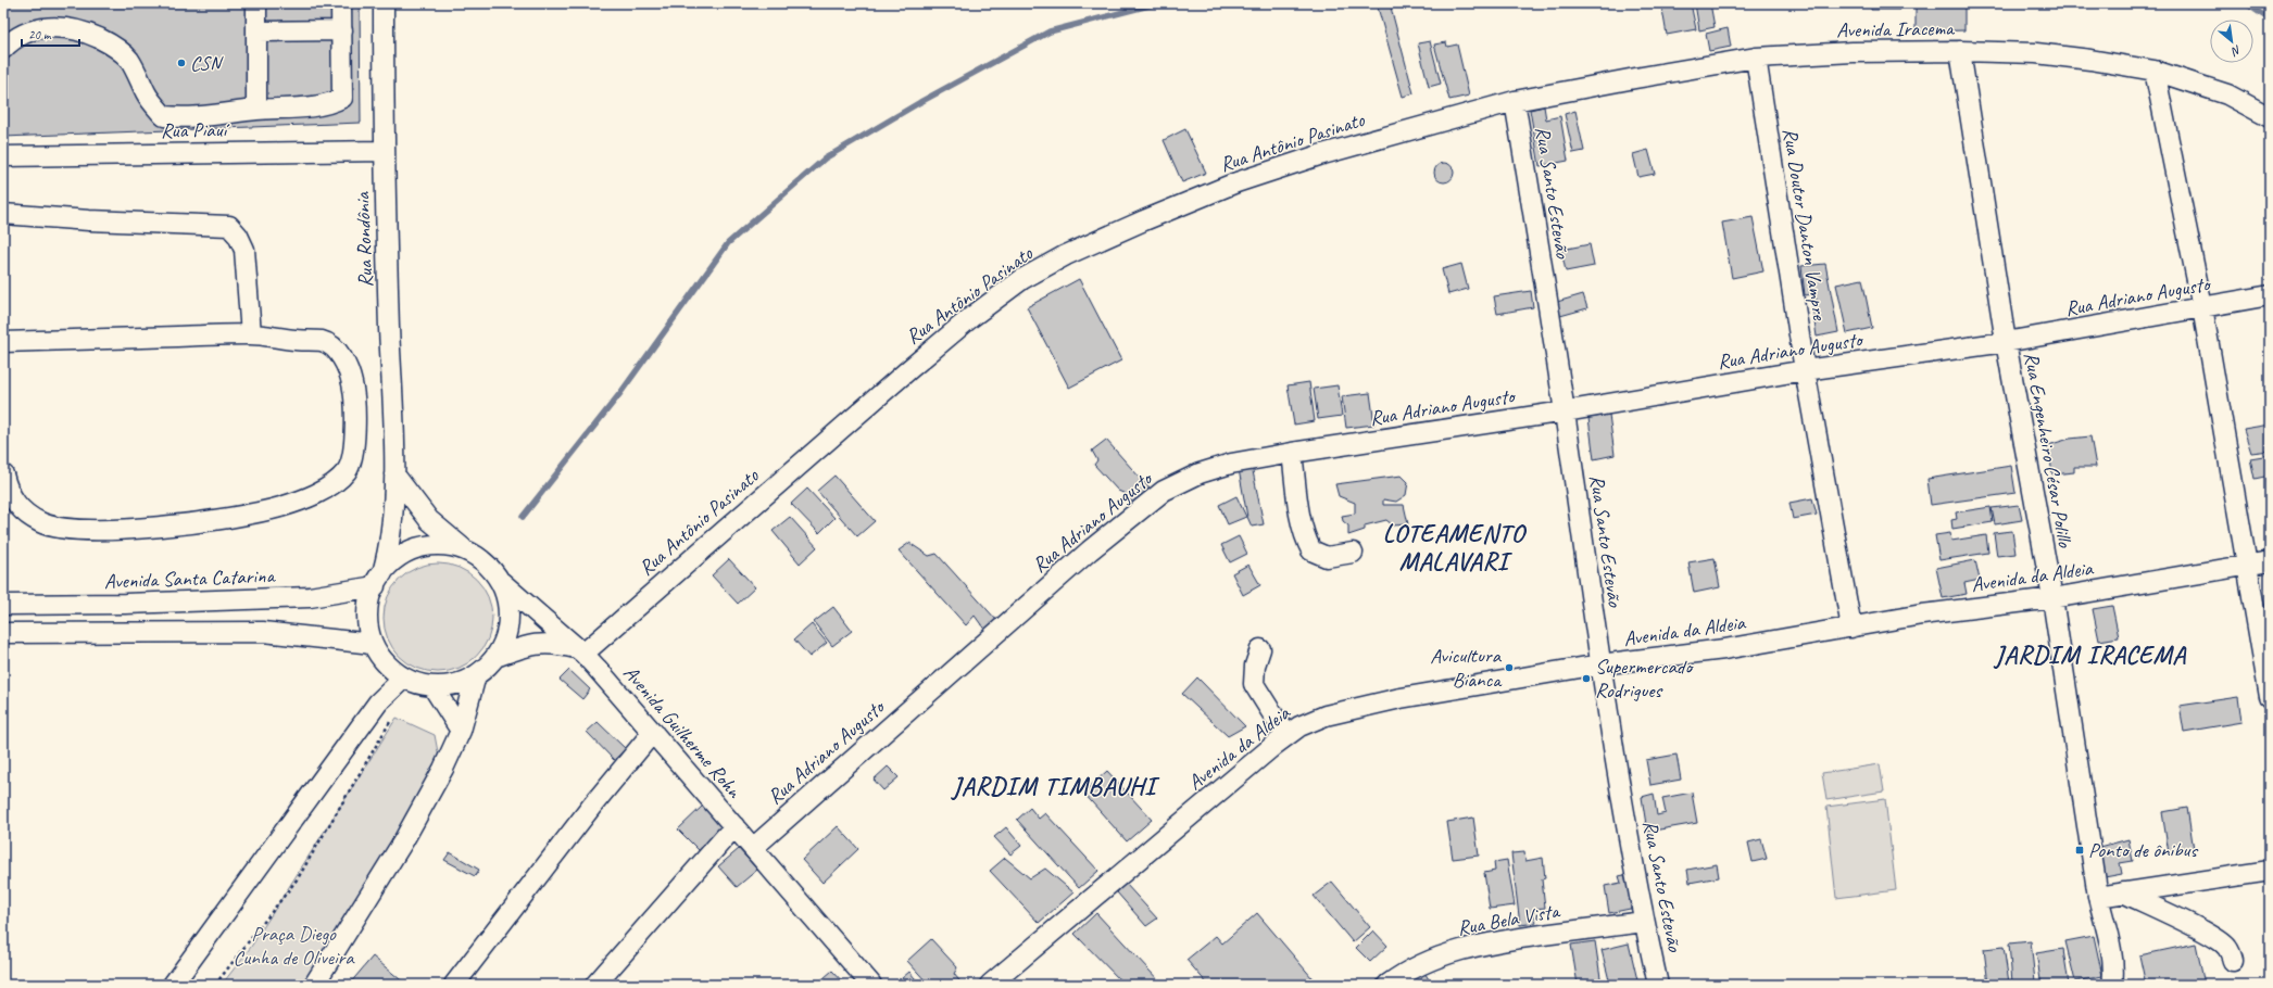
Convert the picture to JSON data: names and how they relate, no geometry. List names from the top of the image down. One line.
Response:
{"streets":{"street":["Avenida Iracema","Rua Piauí","Rua Antônio Pasinato","Rua Santo Estevão","Rua Doutor Danton Vampre","Rua Rondônia","Rua Adriano Augusto","Rua Engenheiro César Polillo","Avenida da Aldeia","Avenida Santa Catarina","Avenida Guilherme Rohn","Rua Bela Vista"]},"crossings":[["Avenida Iracema","Rua Antônio Pasinato"],["Avenida Iracema","Rua Santo Estevão"],["Avenida Iracema","Rua Doutor Danton Vampre"],["Avenida Iracema","Rua Engenheiro César Polillo"],["Rua Piauí","Rua Rondônia"],["Rua Antônio Pasinato","Rua Santo Estevão"],["Rua Antônio Pasinato","Avenida Guilherme Rohn"],["Rua Santo Estevão","Rua Adriano Augusto"],["Rua Santo Estevão","Avenida da Aldeia"],["Rua Santo Estevão","Rua Bela Vista"],["Rua Doutor Danton Vampre","Rua Adriano Augusto"],["Rua Doutor Danton Vampre","Avenida da Aldeia"],["Rua Rondônia","Avenida Santa Catarina"],["Rua Rondônia","Avenida Guilherme Rohn"],["Rua Adriano Augusto","Rua Engenheiro César Polillo"],["Rua Adriano Augusto","Avenida Guilherme Rohn"],["Rua Engenheiro César Polillo","Avenida da Aldeia"],["Avenida Santa Catarina","Avenida Guilherme Rohn"]],"districts":["LOTEAMENTO MALAVARI","JARDIM IRACEMA","JARDIM TIMBAUHI"],"parks":["Praça Diego Cunha de Oliveira"],"places":{"other":["CSN","Avicultura Bianca","Supermercado Rodrigues"],"transit":["Ponto de ônibus"]},"scale_bar":"20 m","north":"bottom right"}
